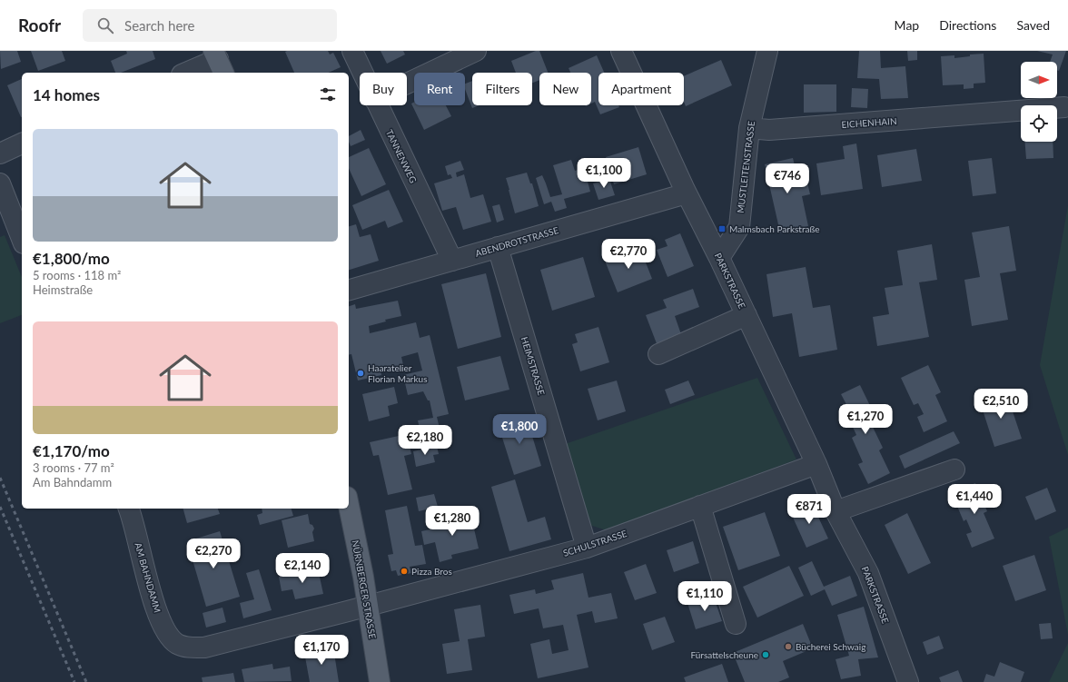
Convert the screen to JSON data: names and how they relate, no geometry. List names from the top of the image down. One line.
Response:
{"streets":{"main road":["NÜRNBERGER STRASSE"],"street":["EICHENHAIN","TANNENWEG","MUSTLEITENSTRASSE","ABENDROTSTRASSE","PARKSTRASSE","HEIMSTRASSE","SCHULSTRASSE","AM BAHNDAMM"]},"crossings":[["EICHENHAIN","MUSTLEITENSTRASSE"],["TANNENWEG","ABENDROTSTRASSE"],["MUSTLEITENSTRASSE","PARKSTRASSE"],["ABENDROTSTRASSE","PARKSTRASSE"],["ABENDROTSTRASSE","HEIMSTRASSE"],["PARKSTRASSE","SCHULSTRASSE"],["HEIMSTRASSE","SCHULSTRASSE"],["SCHULSTRASSE","AM BAHNDAMM"],["SCHULSTRASSE","NÜRNBERGER STRASSE"],["AM BAHNDAMM","NÜRNBERGER STRASSE"]],"places":{"transit":["Malmsbach Parkstraße"],"other":["Haaratelier Florian Markus","Pizza Bros","Bücherei Schwaig","Fürsattelscheune"]},"north":"right","page":{"header":"Roofr","search":"Search here","nav":["Map","Directions","Saved"],"chip":["Buy","Rent","Filters","New","Apartment"],"heading":"14 homes","list":[{"name":"€1,800/mo","note":"5 rooms · 118 m² · Heimstraße"},{"name":"€1,170/mo","note":"3 rooms · 77 m² · Am Bahndamm"}],"price":["€1,100","€746","€2,770","€2,510","€1,270","€1,800","€2,180","€1,440","€871","€1,280","€2,270","€2,140","€1,110","€1,170"]}}
